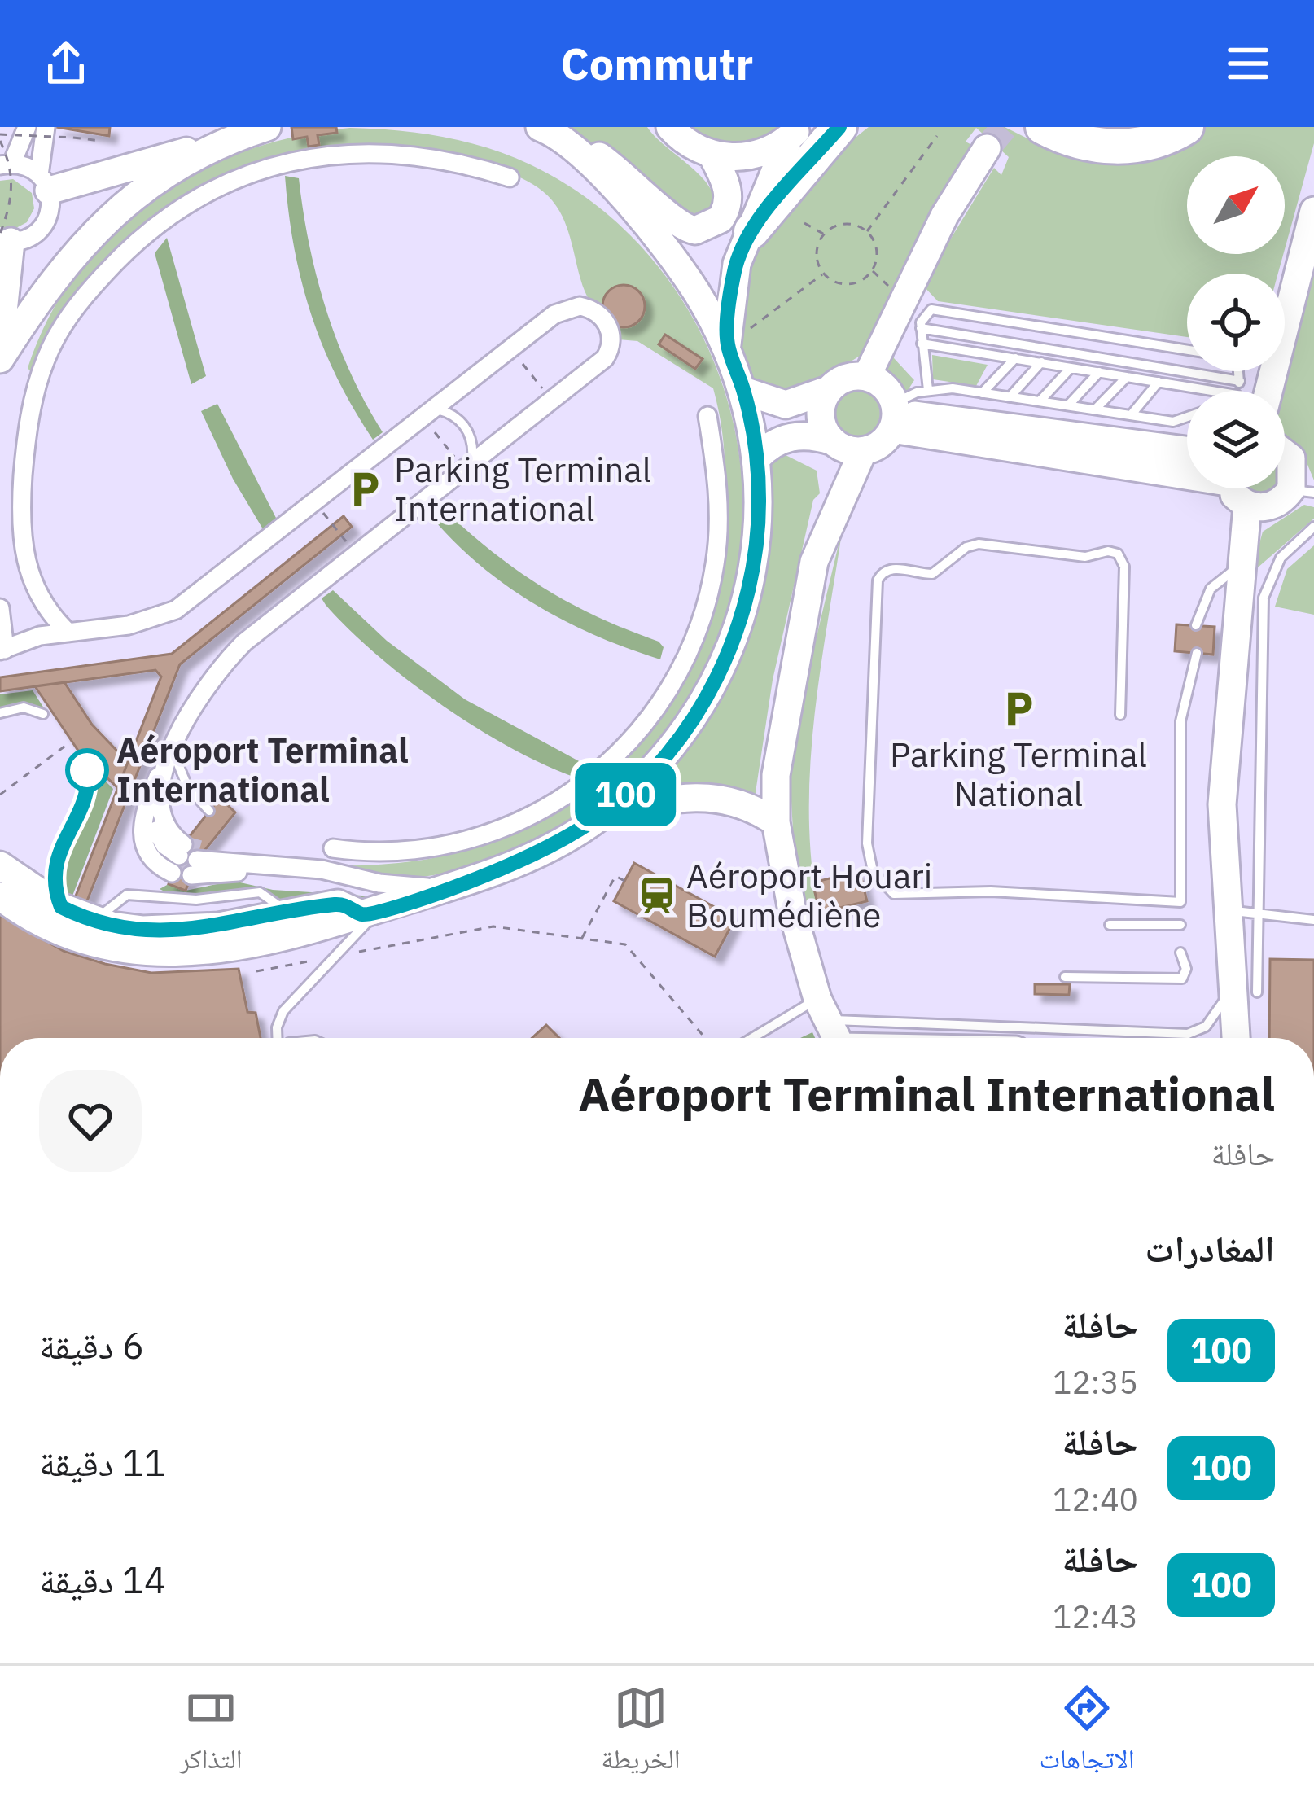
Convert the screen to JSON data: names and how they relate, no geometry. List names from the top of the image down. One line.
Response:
{"places":{"parking":["Parking Terminal International","Parking Terminal National"],"other":["Aéroport Terminal International"],"station":["Aéroport Houari Boumédiène"]},"lines":["bus line 100"],"north":"top right","page":{"header":"Commutr","on_map":"100","heading":[["Aéroport Terminal International","حافلة"],"المغادرات"],"list":[{"mark":"100","name":"حافلة","note":"12:35","value":"6 دقيقة"},{"mark":"100","name":"حافلة","note":"12:40","value":"11 دقيقة"},{"mark":"100","name":"حافلة","note":"12:43","value":"14 دقيقة"}],"tabs":["الاتجاهات","الخريطة","التذاكر"]}}
